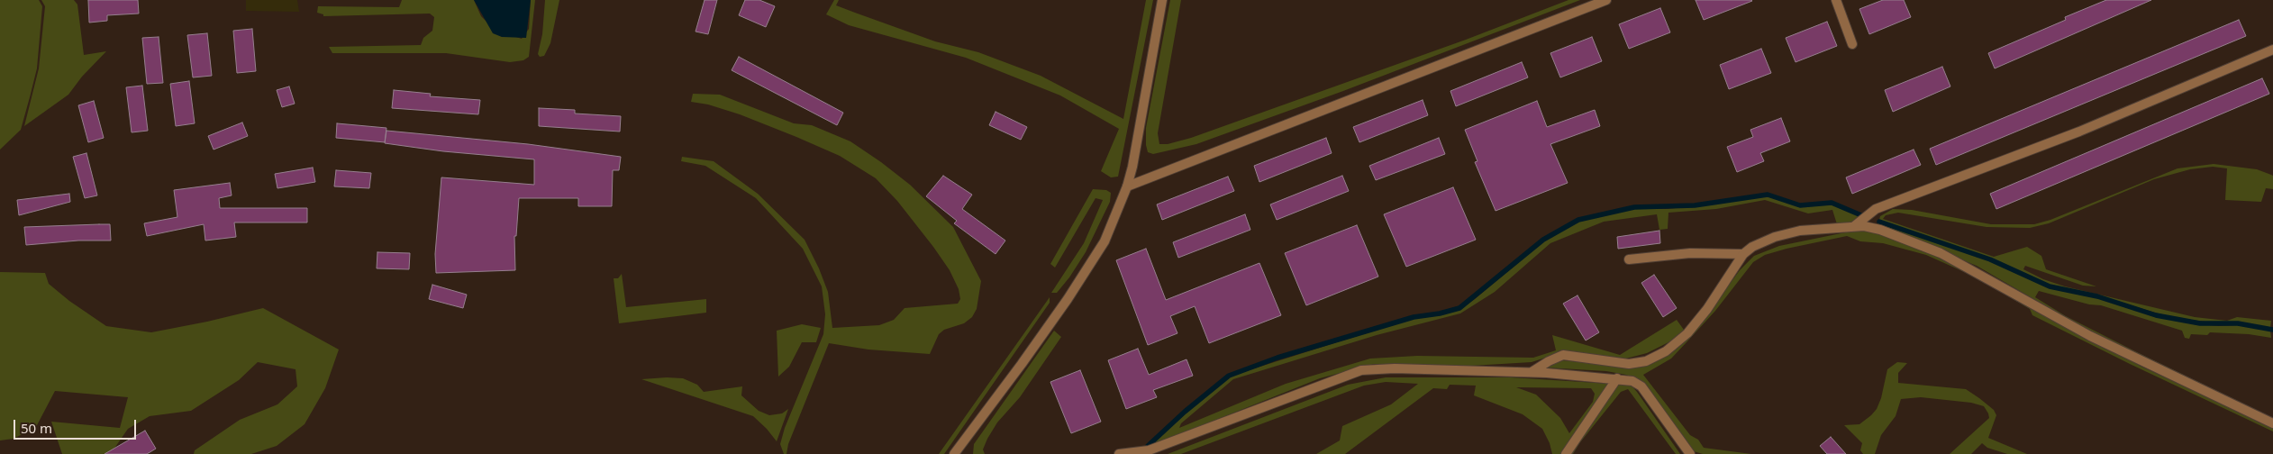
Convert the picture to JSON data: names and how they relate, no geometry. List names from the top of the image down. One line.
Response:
{"scale_bar":"50 m"}
